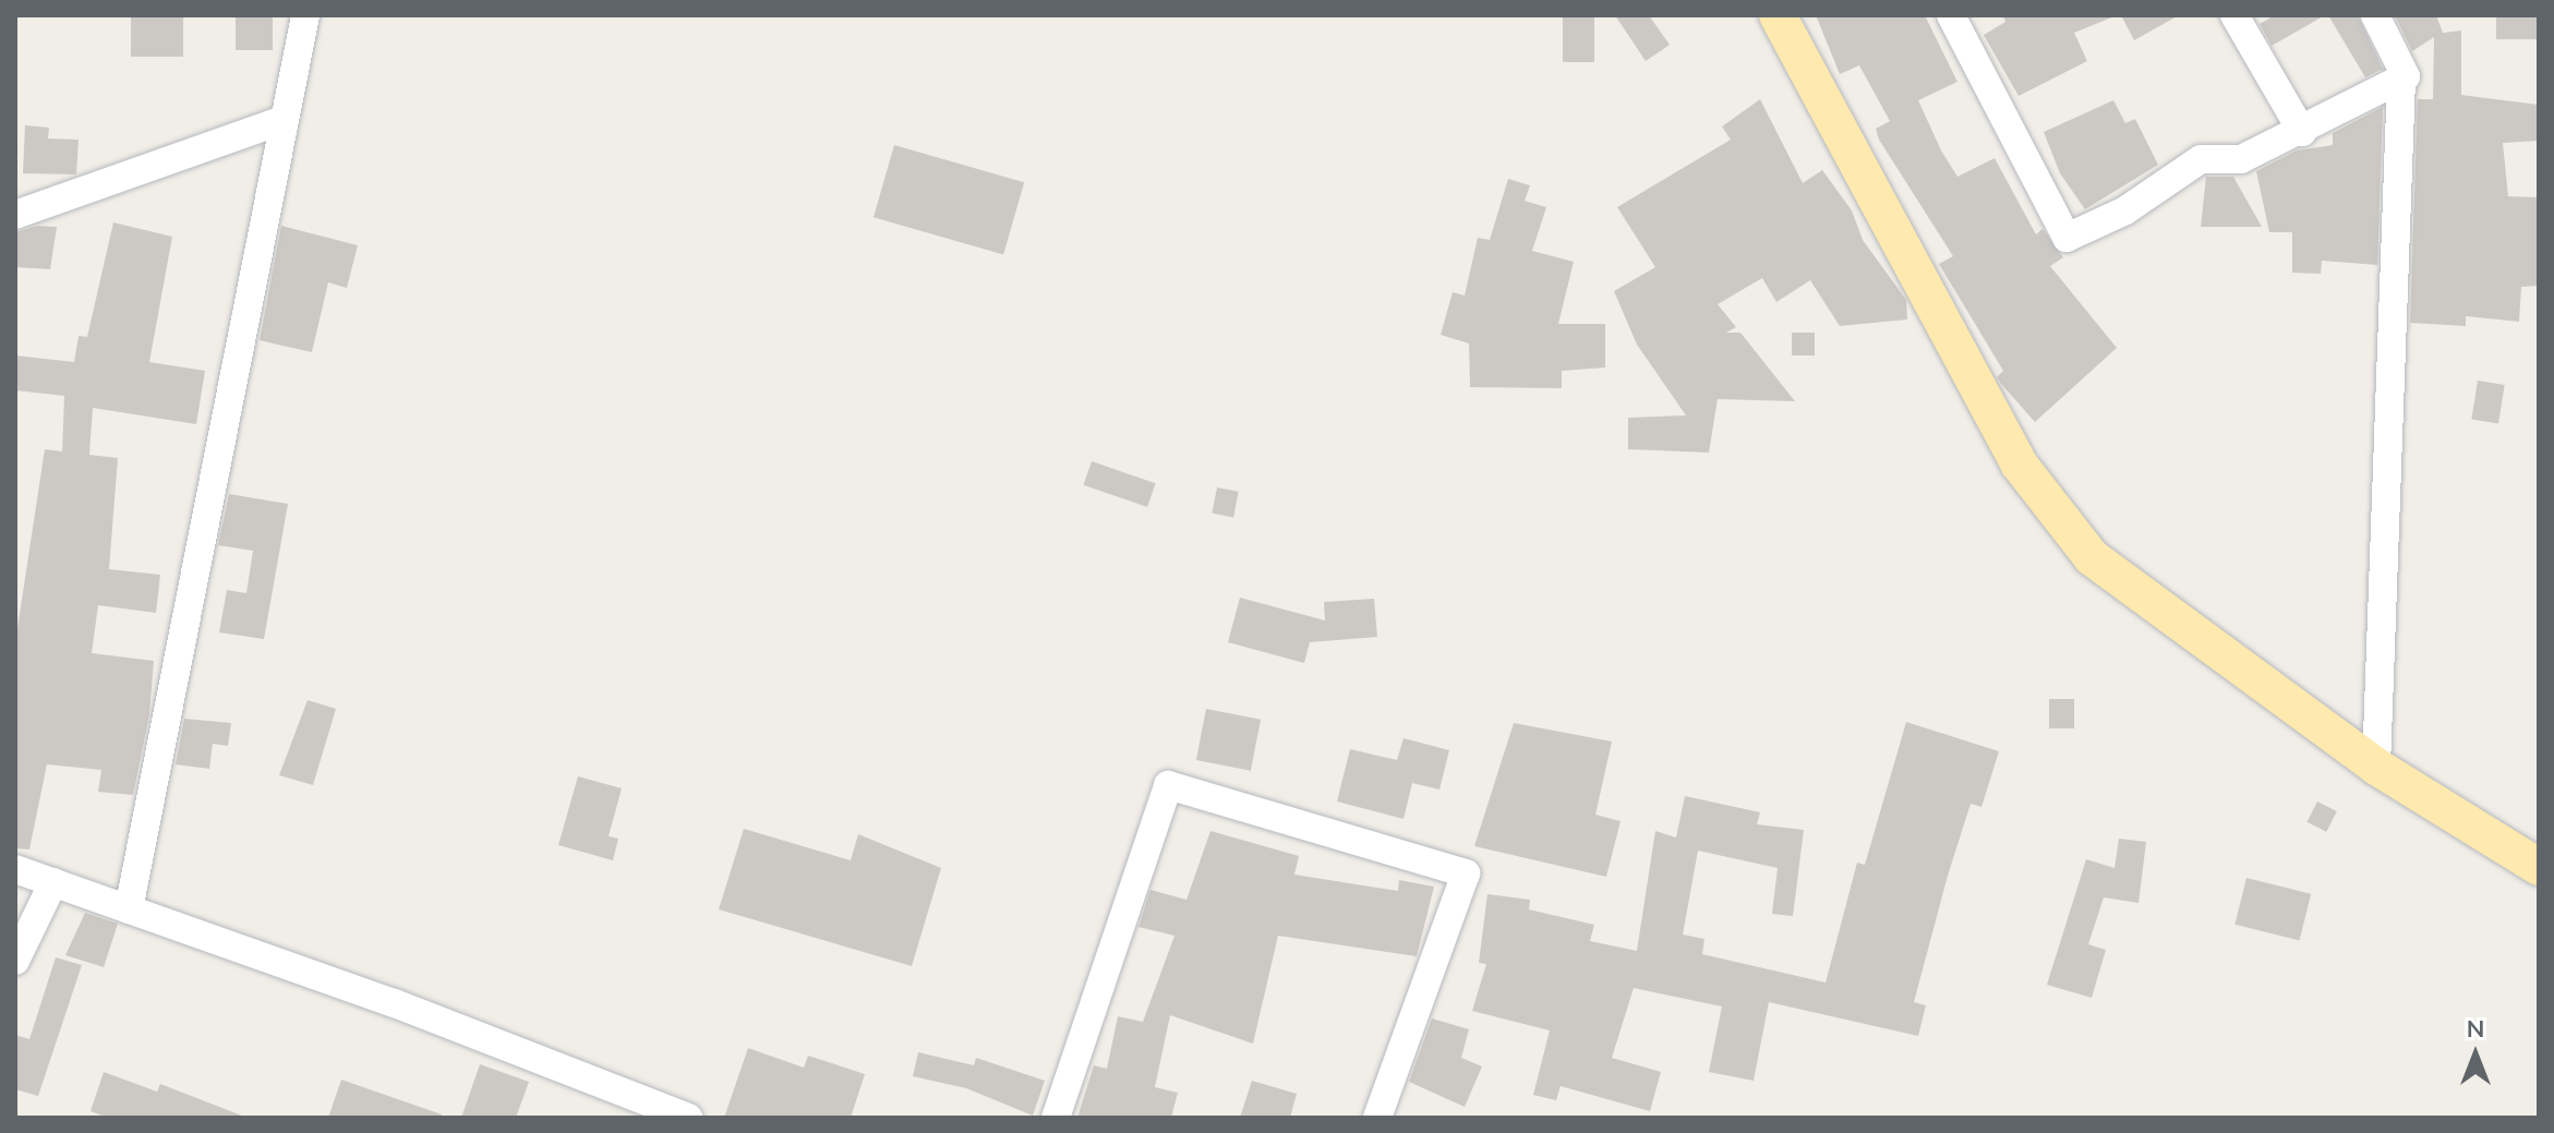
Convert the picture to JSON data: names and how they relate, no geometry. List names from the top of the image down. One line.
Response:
{"north":"top"}
